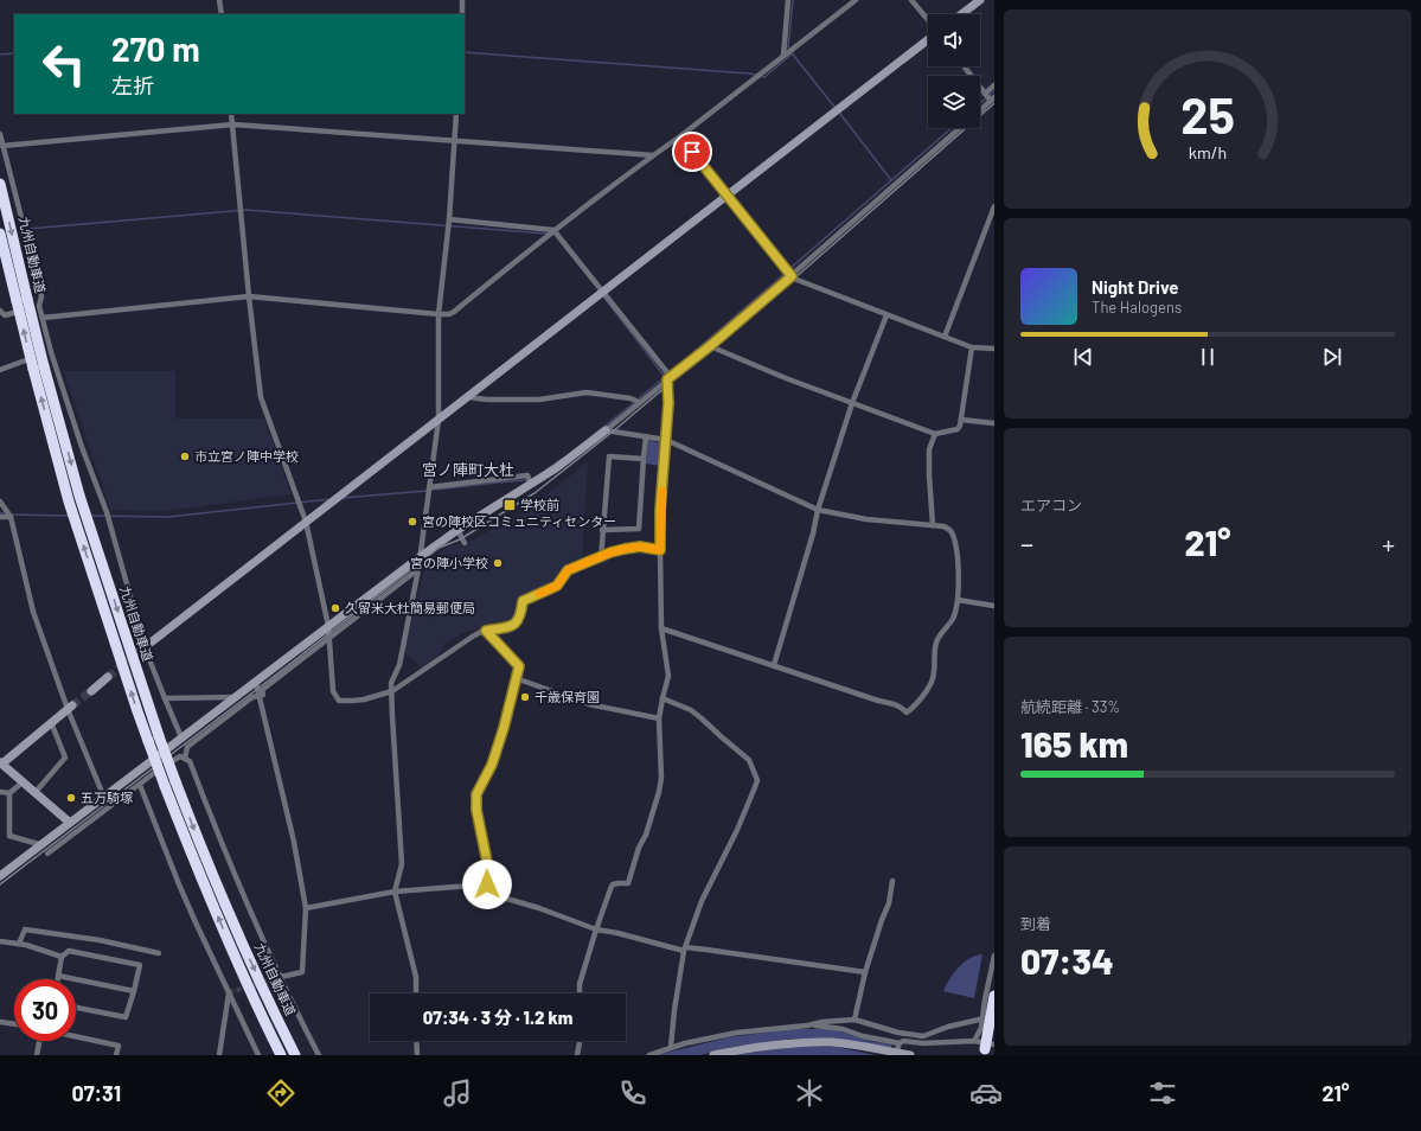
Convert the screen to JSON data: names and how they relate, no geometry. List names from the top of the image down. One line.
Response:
{"streets":{"highway":["九州自動車道"]},"districts":["宮ノ陣町大杜"],"places":{"other":["市立宮ノ陣中学校","宮の陣校区コミュニティセンター","宮の陣小学校","久留米大杜簡易郵便局","千歳保育園","五万騎塚"],"transit":["学校前"]},"page":{"turn":["270 m","左折"],"song":["Night Drive","The Halogens"],"tile":["エアコン",["航続距離 · 33%","165 km"],["到着","07:34"]],"heat":["−","21°","+"],"limit":"30","trip":"07:34 · 3 分 · 1.2 km","tabs":["07:31","21°"],"gauge":["25","km/h"]}}
